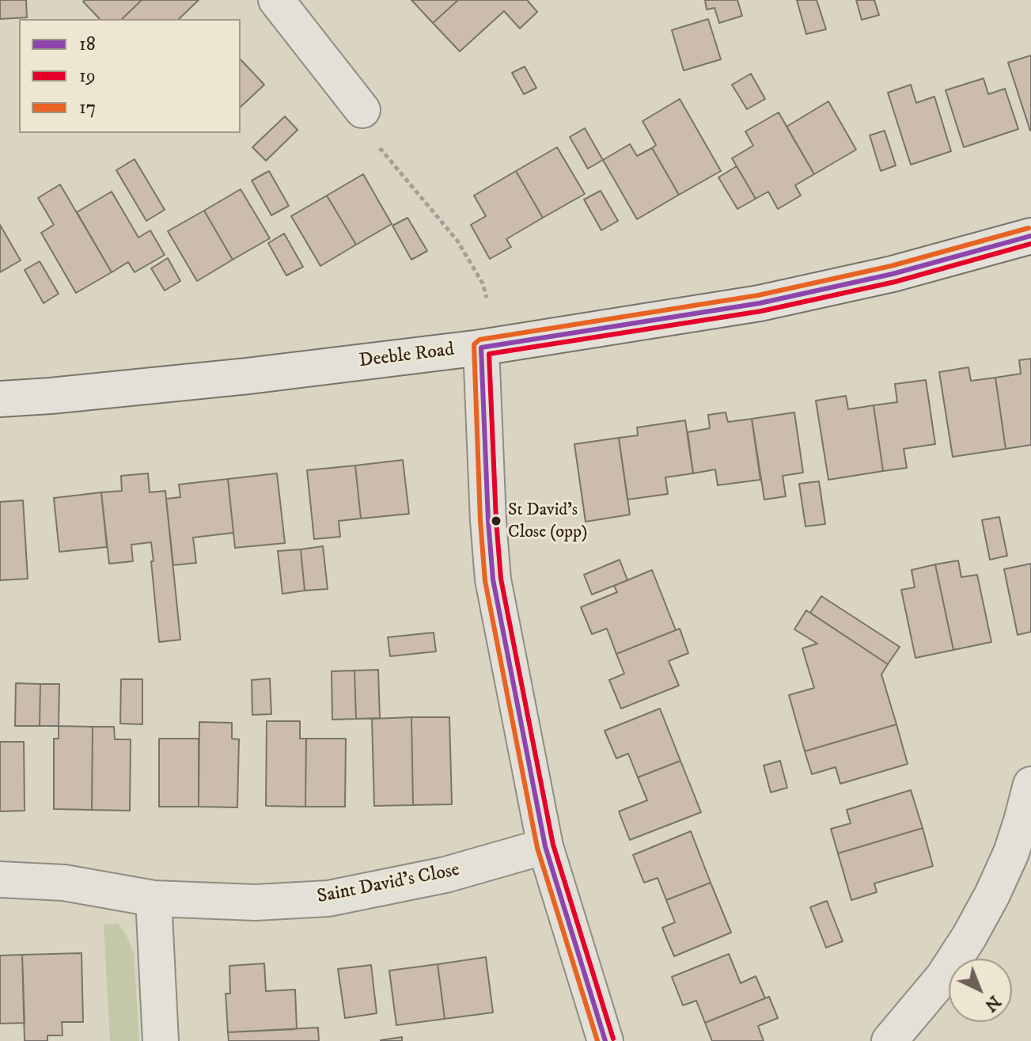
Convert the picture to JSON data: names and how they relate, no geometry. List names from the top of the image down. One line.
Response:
{"streets":{"street":["Deeble Road","Saint David's Close"]},"places":["St David's Close (opp)"],"lines":["transit line 17","transit line 18","transit line 19"],"legend":["18","19","17"],"north":"bottom right"}
